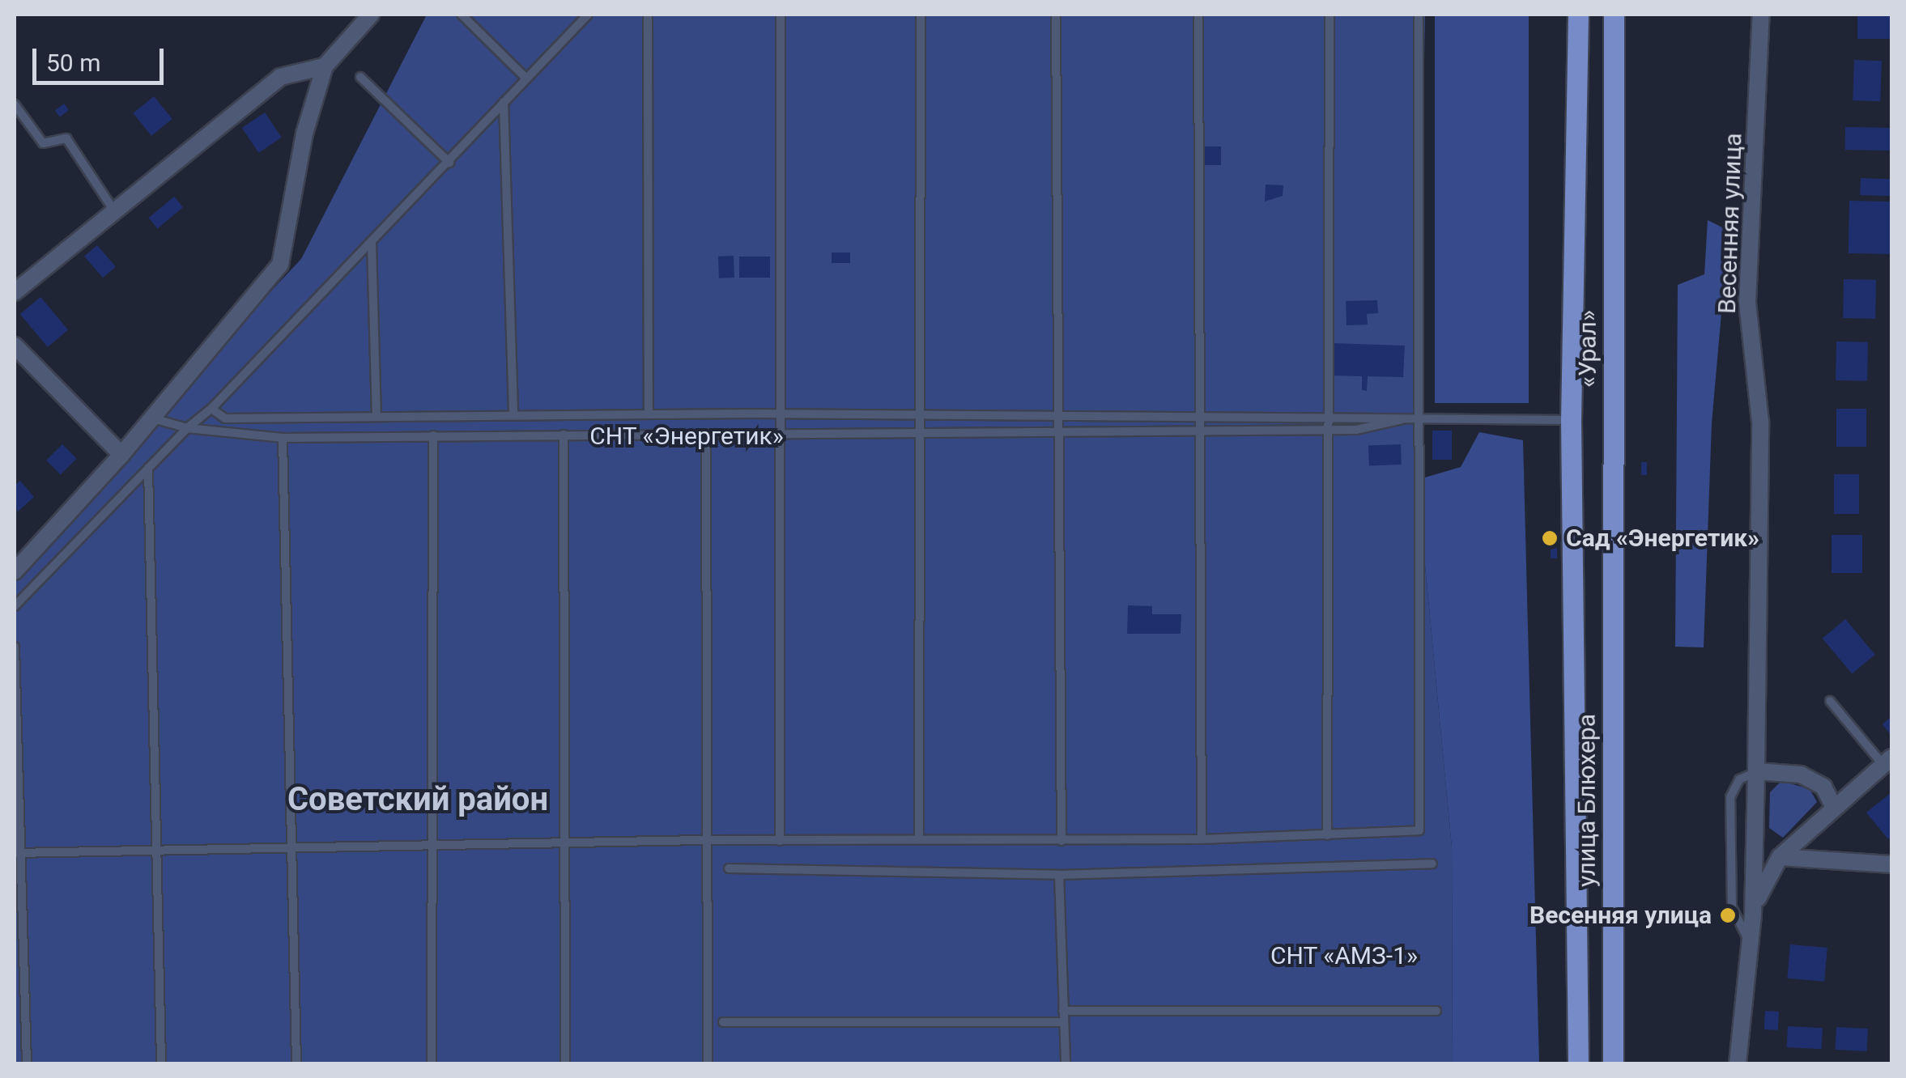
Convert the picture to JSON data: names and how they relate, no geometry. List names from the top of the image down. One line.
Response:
{"streets":{"main road":["«Урал»","улица Блюхера"],"street":["Весенняя улица"]},"crossings":[["«Урал»","улица Блюхера"]],"districts":["Советский район"],"parks":["СНТ «Энергетик»","СНТ «АМЗ-1»"],"places":["Сад «Энергетик»","Весенняя улица"],"scale_bar":"50 m"}
